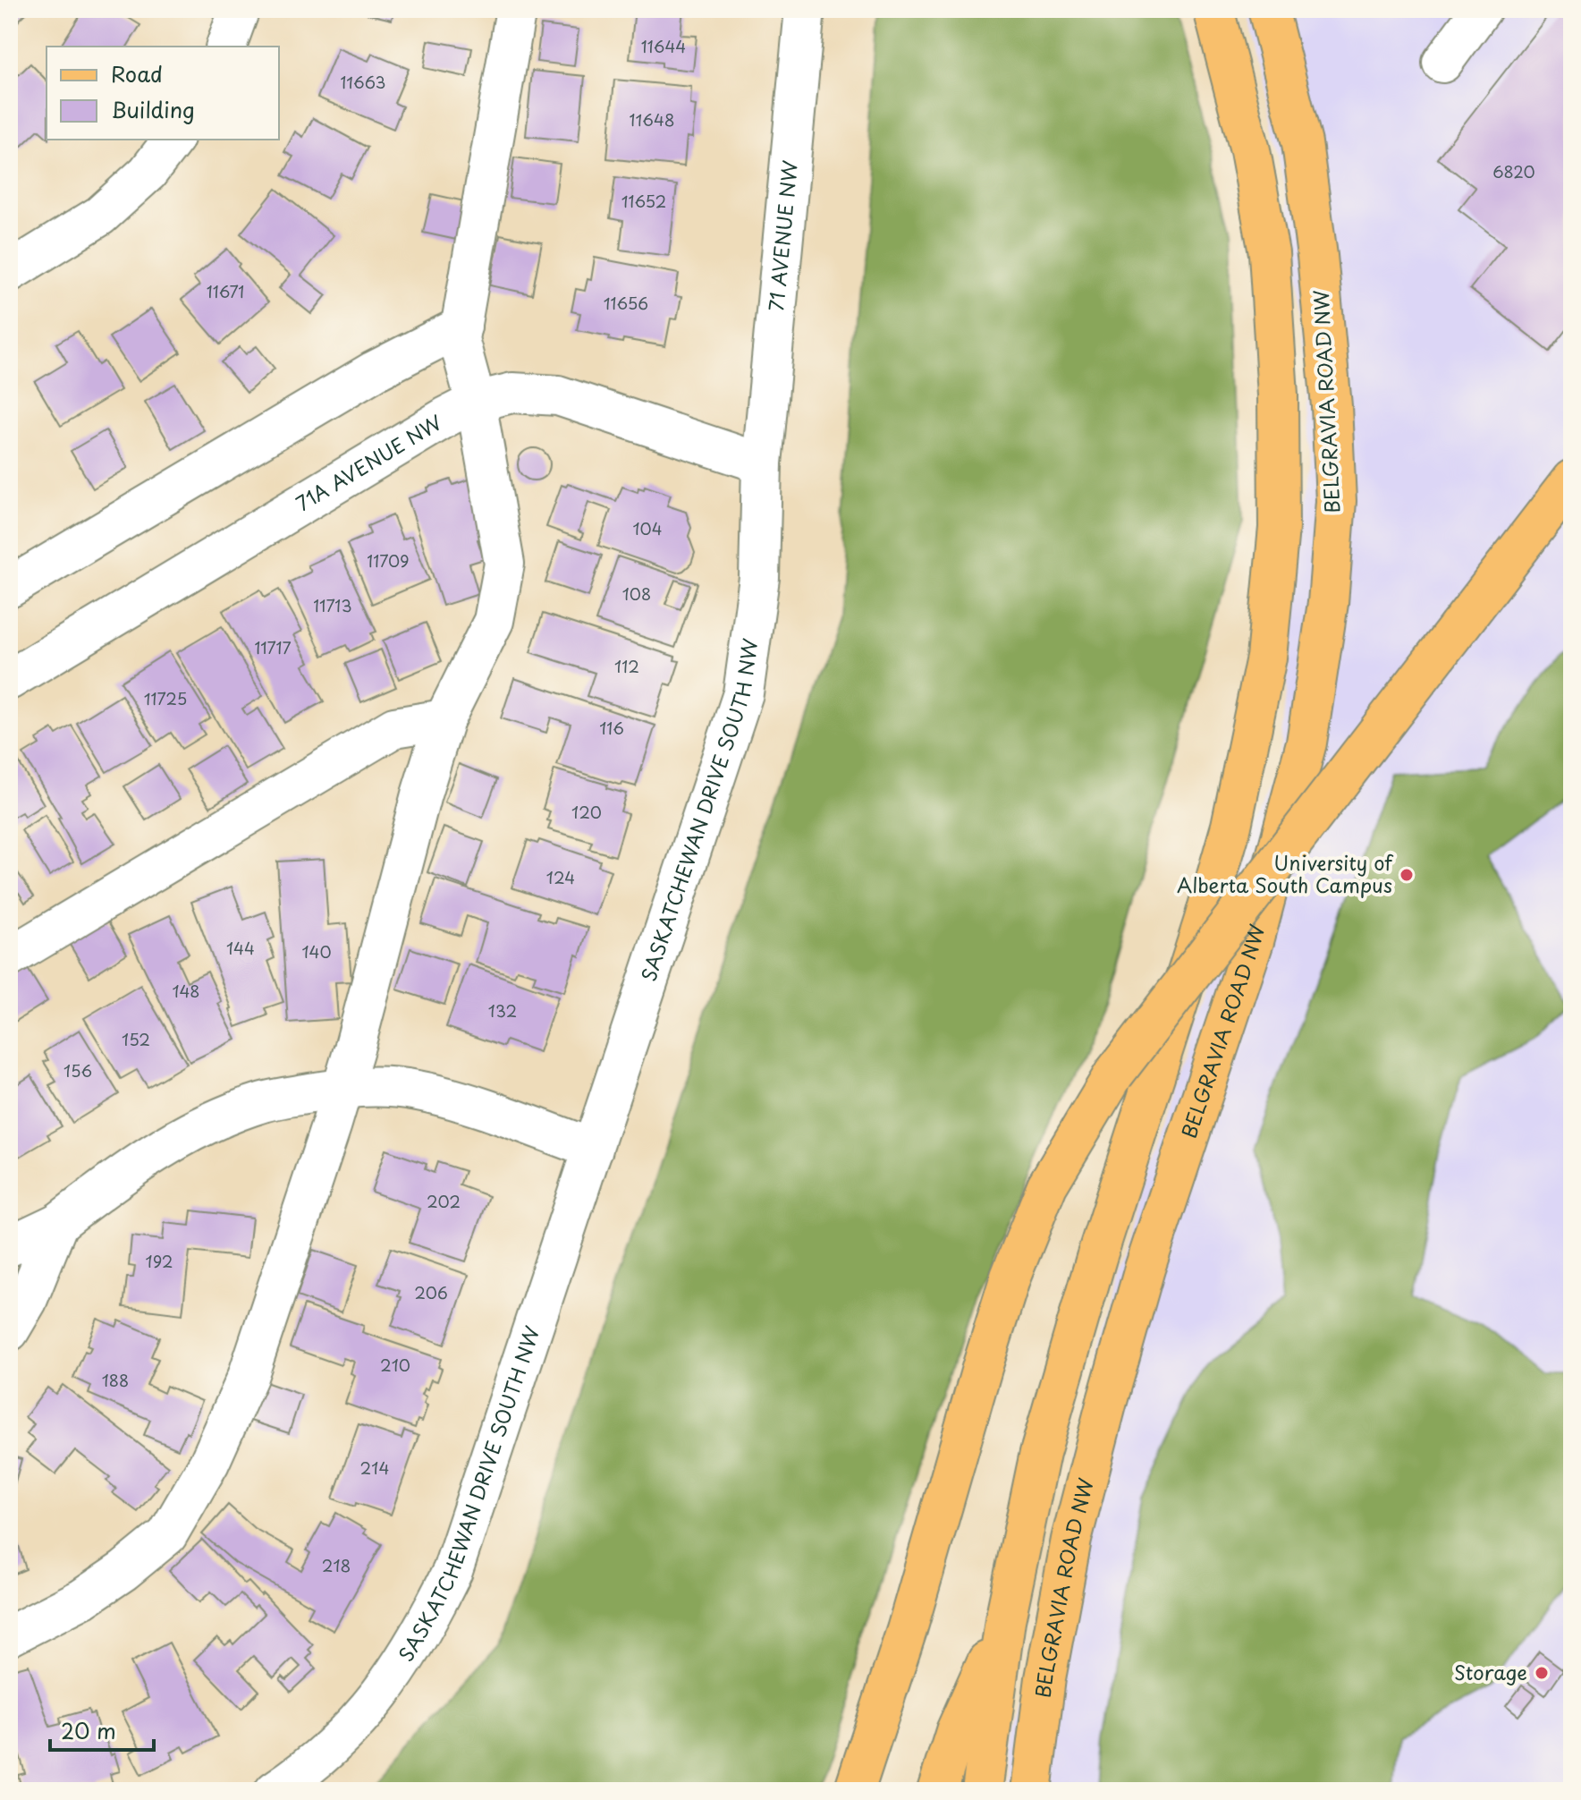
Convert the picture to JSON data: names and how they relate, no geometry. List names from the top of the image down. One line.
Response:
{"streets":{"main road":["BELGRAVIA ROAD NW"],"street":["71 AVENUE NW","71A AVENUE NW","SASKATCHEWAN DRIVE SOUTH NW"]},"crossings":[["71 AVENUE NW","71A AVENUE NW"],["71 AVENUE NW","SASKATCHEWAN DRIVE SOUTH NW"],["71A AVENUE NW","SASKATCHEWAN DRIVE SOUTH NW"]],"places":["University of Alberta South Campus","Storage"],"house_numbers":["11644","11663","11648","6820","11652","11671","11656","104","11709","108","11713","11717","112","11725","116","120","124","144","140","148","132","152","156","202","192","206","210","188","214","218"],"legend":["Road","Building"],"scale_bar":"20 m"}
